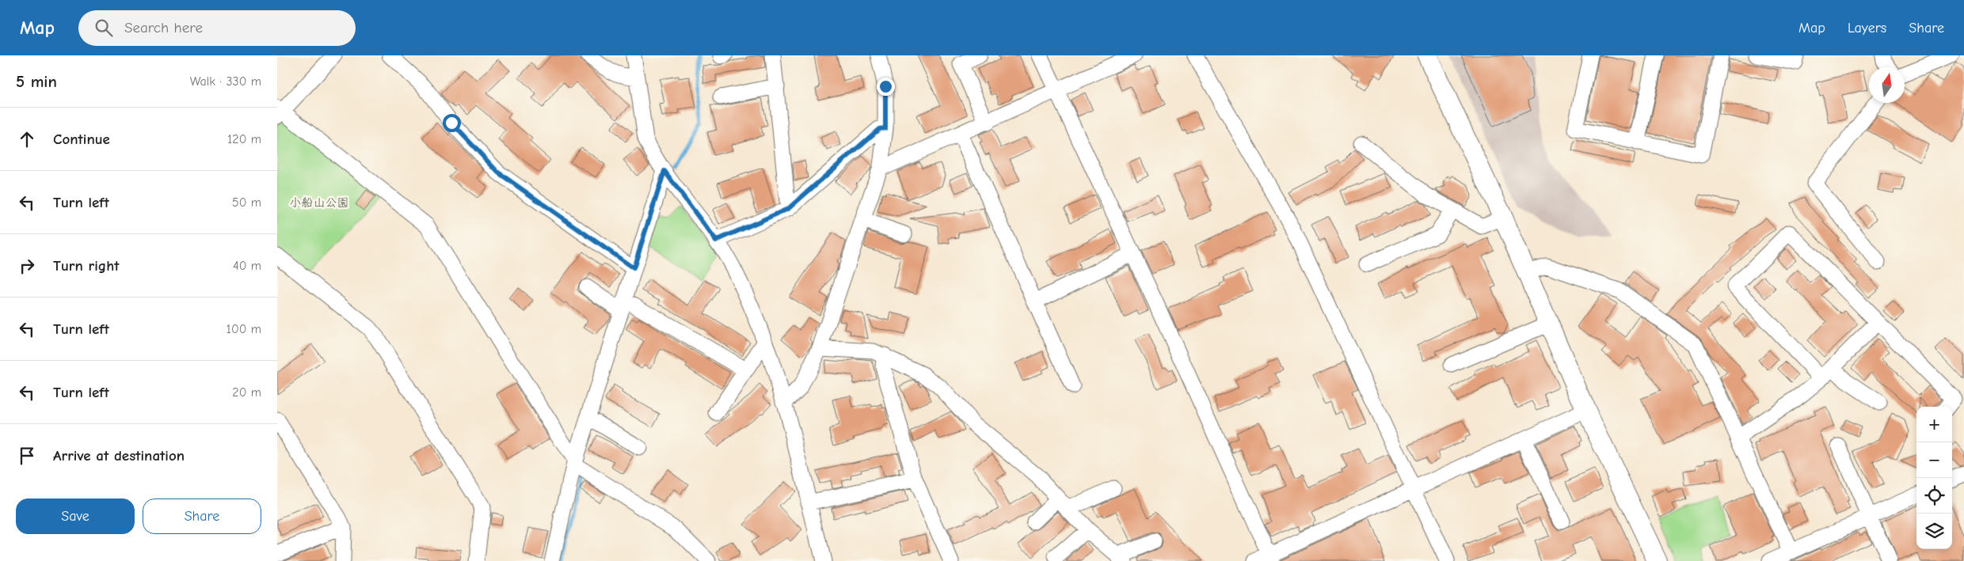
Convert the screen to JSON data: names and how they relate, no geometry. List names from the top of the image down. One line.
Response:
{"parks":["小船山公園"],"north":"top","page":{"header":"Map","search":"Search here","nav":["Map","Layers","Share"],"heading":["5 min","Walk · 330 m"],"list":[["Continue","120 m"],["Turn left","50 m"],["Turn right","40 m"],["Turn left","100 m"],["Turn left","20 m"],"Arrive at destination"],"map_buttons":["+","−"],"buttons":["Save","Share"]}}
